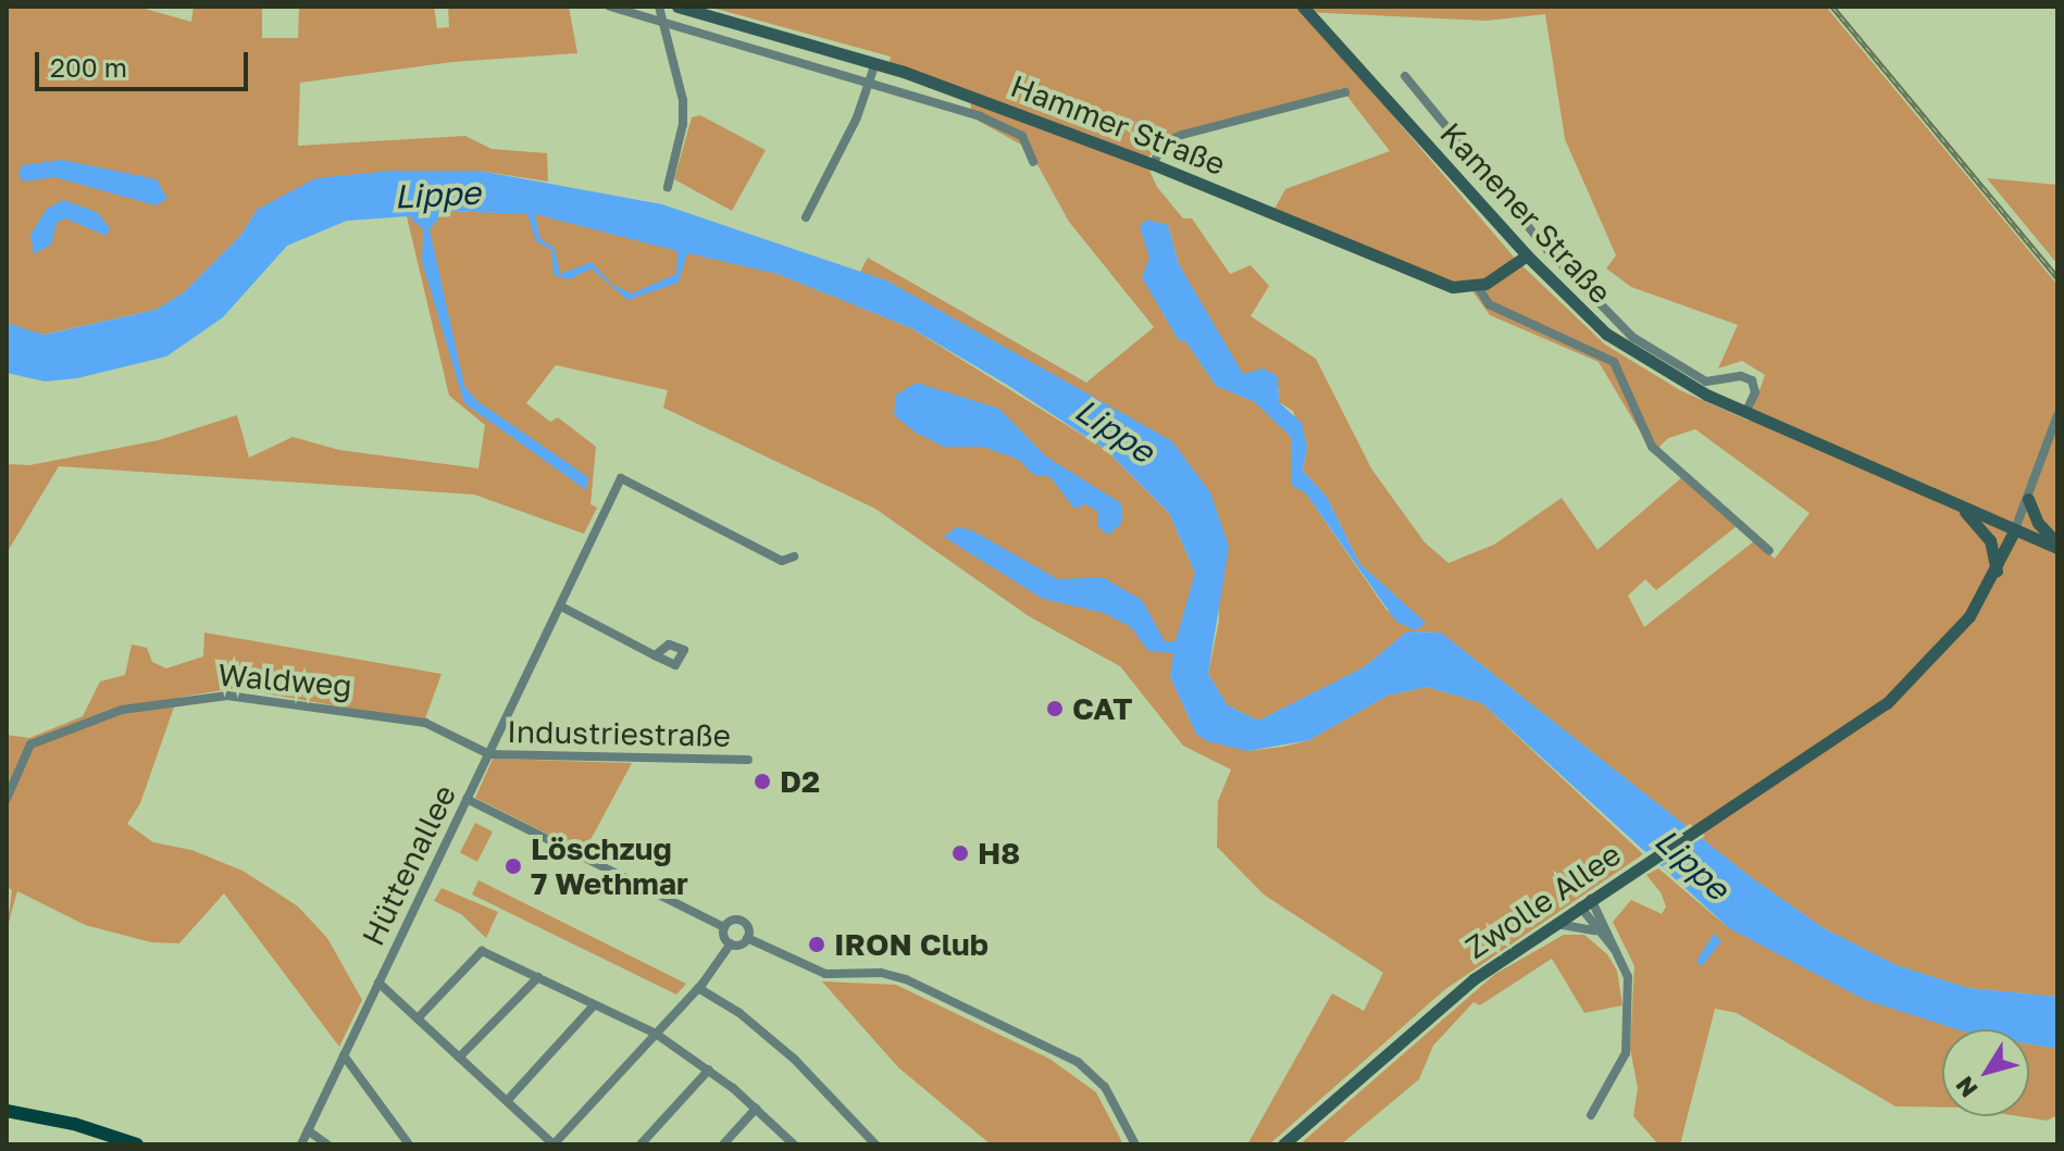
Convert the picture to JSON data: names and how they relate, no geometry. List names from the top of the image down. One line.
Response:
{"streets":{"main road":["Hammer Straße","Kamener Straße","Zwolle Allee"],"street":["Waldweg","Industriestraße","Hüttenallee"]},"crossings":[["Hammer Straße","Kamener Straße"],["Kamener Straße","Zwolle Allee"],["Waldweg","Industriestraße"],["Waldweg","Hüttenallee"],["Industriestraße","Hüttenallee"]],"water":["Lippe"],"places":["CAT","D2","H8","Löschzug 7 Wethmar","IRON Club"],"scale_bar":"200 m","north":"bottom left"}
